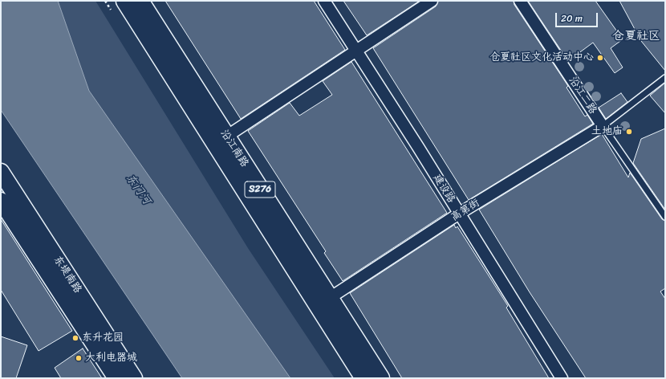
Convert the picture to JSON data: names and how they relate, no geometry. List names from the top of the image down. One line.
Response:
{"streets":{"main road":["沿江南路","S276","东堤南路"],"street":["沿江二路","建设路","高第街"]},"crossings":[["沿江二路","高第街"],["沿江南路","高第街"],["建设路","高第街"]],"districts":["仓夏社区"],"water":["东门河"],"places":["仓夏社区文化活动中心","土地庙","东升花园","大利电器城"],"scale_bar":"20 m"}
